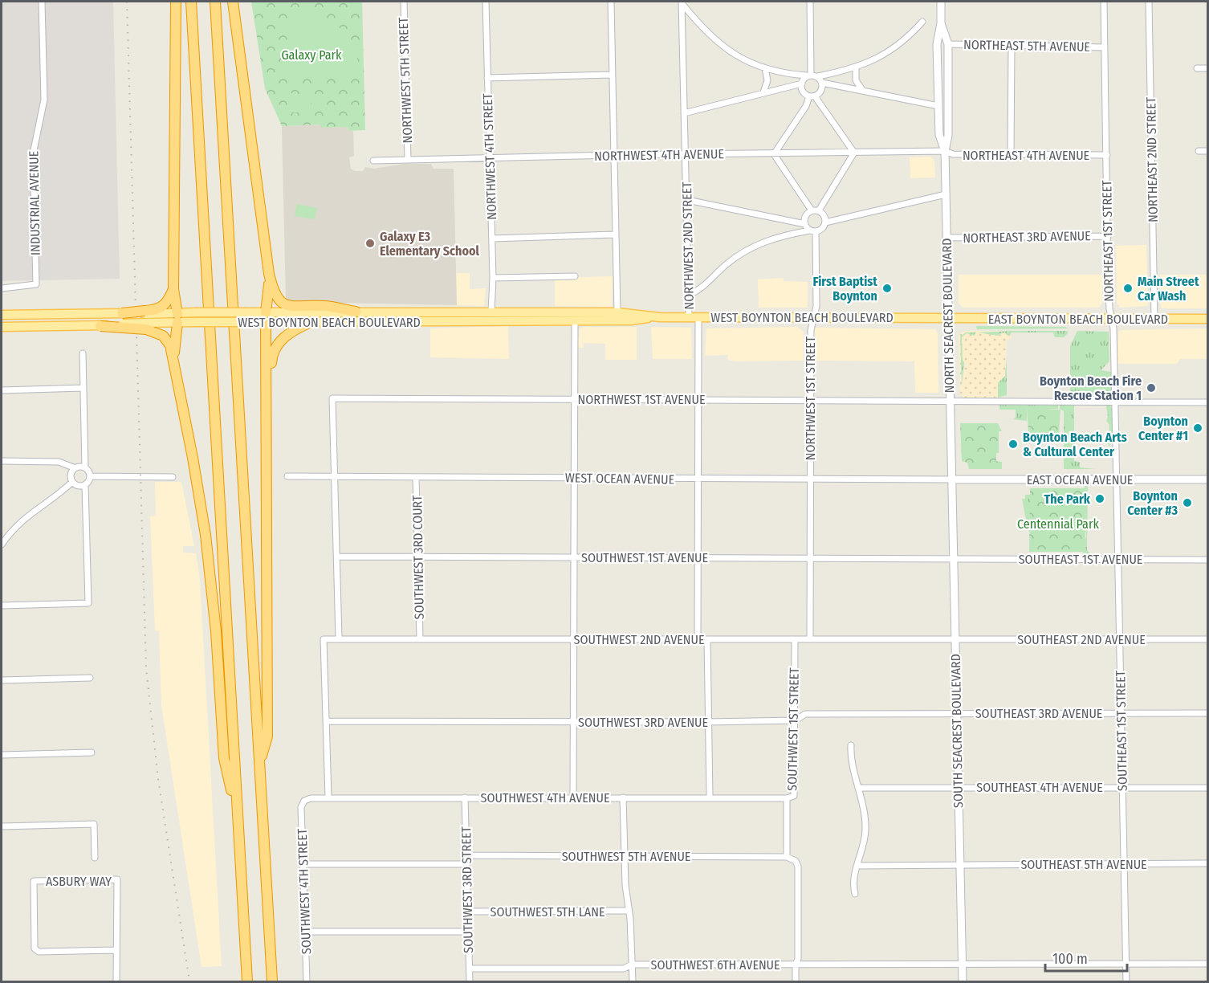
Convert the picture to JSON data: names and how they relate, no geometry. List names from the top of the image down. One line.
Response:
{"streets":{"main road":["WEST BOYNTON BEACH BOULEVARD","EAST BOYNTON BEACH BOULEVARD"],"street":["NORTHEAST 5TH AVENUE","NORTHWEST 5TH STREET","NORTHWEST 4TH AVENUE","NORTHEAST 4TH AVENUE","NORTHWEST 4TH STREET","NORTHEAST 2ND STREET","INDUSTRIAL AVENUE","NORTHEAST 3RD AVENUE","NORTHEAST 1ST STREET","NORTHWEST 2ND STREET","NORTH SEACREST BOULEVARD","NORTHWEST 1ST STREET","NORTHWEST 1ST AVENUE","WEST OCEAN AVENUE","EAST OCEAN AVENUE","SOUTHWEST 3RD COURT","SOUTHWEST 1ST AVENUE","SOUTHEAST 1ST AVENUE","SOUTHWEST 2ND AVENUE","SOUTHEAST 2ND AVENUE","SOUTHEAST 3RD AVENUE","SOUTHWEST 3RD AVENUE","SOUTHWEST 1ST STREET","SOUTH SEACREST BOULEVARD","SOUTHEAST 1ST STREET","SOUTHEAST 4TH AVENUE","SOUTHWEST 4TH AVENUE","SOUTHWEST 5TH AVENUE","SOUTHEAST 5TH AVENUE","ASBURY WAY","SOUTHWEST 3RD STREET","SOUTHWEST 4TH STREET","SOUTHWEST 5TH LANE","SOUTHWEST 6TH AVENUE"]},"crossings":[["NORTHEAST 5TH AVENUE","NORTHEAST 1ST STREET"],["NORTHEAST 5TH AVENUE","NORTH SEACREST BOULEVARD"],["NORTHWEST 5TH STREET","NORTHWEST 4TH AVENUE"],["NORTHWEST 4TH AVENUE","NORTHEAST 4TH AVENUE"],["NORTHWEST 4TH AVENUE","NORTHWEST 4TH STREET"],["NORTHWEST 4TH AVENUE","NORTHWEST 2ND STREET"],["NORTHWEST 4TH AVENUE","NORTH SEACREST BOULEVARD"],["NORTHEAST 4TH AVENUE","NORTHEAST 1ST STREET"],["NORTHEAST 4TH AVENUE","NORTH SEACREST BOULEVARD"],["NORTHWEST 4TH STREET","WEST BOYNTON BEACH BOULEVARD"],["NORTHEAST 2ND STREET","EAST BOYNTON BEACH BOULEVARD"],["NORTHEAST 3RD AVENUE","NORTHEAST 1ST STREET"],["NORTHEAST 3RD AVENUE","NORTH SEACREST BOULEVARD"],["NORTHEAST 1ST STREET","EAST BOYNTON BEACH BOULEVARD"],["NORTHEAST 1ST STREET","NORTHWEST 1ST AVENUE"],["NORTHEAST 1ST STREET","EAST OCEAN AVENUE"],["NORTHEAST 1ST STREET","SOUTHEAST 1ST STREET"],["NORTHWEST 2ND STREET","WEST BOYNTON BEACH BOULEVARD"],["NORTHWEST 2ND STREET","NORTHWEST 1ST AVENUE"],["NORTHWEST 2ND STREET","WEST OCEAN AVENUE"],["NORTHWEST 2ND STREET","SOUTHWEST 1ST AVENUE"],["NORTHWEST 2ND STREET","SOUTHWEST 2ND AVENUE"],["NORTH SEACREST BOULEVARD","WEST BOYNTON BEACH BOULEVARD"],["NORTH SEACREST BOULEVARD","EAST BOYNTON BEACH BOULEVARD"],["NORTH SEACREST BOULEVARD","NORTHWEST 1ST AVENUE"],["NORTH SEACREST BOULEVARD","WEST OCEAN AVENUE"],["NORTH SEACREST BOULEVARD","EAST OCEAN AVENUE"],["NORTH SEACREST BOULEVARD","SOUTH SEACREST BOULEVARD"],["WEST BOYNTON BEACH BOULEVARD","EAST BOYNTON BEACH BOULEVARD"],["WEST BOYNTON BEACH BOULEVARD","NORTHWEST 1ST STREET"],["NORTHWEST 1ST STREET","NORTHWEST 1ST AVENUE"],["NORTHWEST 1ST STREET","WEST OCEAN AVENUE"],["NORTHWEST 1ST AVENUE","WEST OCEAN AVENUE"],["WEST OCEAN AVENUE","EAST OCEAN AVENUE"],["WEST OCEAN AVENUE","SOUTHWEST 3RD COURT"],["WEST OCEAN AVENUE","SOUTH SEACREST BOULEVARD"],["EAST OCEAN AVENUE","SOUTH SEACREST BOULEVARD"],["EAST OCEAN AVENUE","SOUTHEAST 1ST STREET"],["SOUTHWEST 3RD COURT","SOUTHWEST 1ST AVENUE"],["SOUTHWEST 3RD COURT","SOUTHWEST 2ND AVENUE"],["SOUTHWEST 1ST AVENUE","SOUTHEAST 1ST AVENUE"],["SOUTHWEST 1ST AVENUE","SOUTH SEACREST BOULEVARD"],["SOUTHEAST 1ST AVENUE","SOUTH SEACREST BOULEVARD"],["SOUTHEAST 1ST AVENUE","SOUTHEAST 1ST STREET"],["SOUTHWEST 2ND AVENUE","SOUTHEAST 2ND AVENUE"],["SOUTHWEST 2ND AVENUE","SOUTHWEST 3RD AVENUE"],["SOUTHWEST 2ND AVENUE","SOUTHWEST 1ST STREET"],["SOUTHWEST 2ND AVENUE","SOUTH SEACREST BOULEVARD"],["SOUTHEAST 2ND AVENUE","SOUTH SEACREST BOULEVARD"],["SOUTHEAST 2ND AVENUE","SOUTHEAST 1ST STREET"],["SOUTHEAST 3RD AVENUE","SOUTHWEST 3RD AVENUE"],["SOUTHEAST 3RD AVENUE","SOUTH SEACREST BOULEVARD"],["SOUTHEAST 3RD AVENUE","SOUTHEAST 1ST STREET"],["SOUTHWEST 3RD AVENUE","SOUTHWEST 1ST STREET"],["SOUTHWEST 3RD AVENUE","SOUTH SEACREST BOULEVARD"],["SOUTHWEST 1ST STREET","SOUTHWEST 4TH AVENUE"],["SOUTHWEST 1ST STREET","SOUTHWEST 5TH AVENUE"],["SOUTH SEACREST BOULEVARD","SOUTHEAST 4TH AVENUE"],["SOUTH SEACREST BOULEVARD","SOUTHEAST 5TH AVENUE"],["SOUTH SEACREST BOULEVARD","SOUTHWEST 6TH AVENUE"],["SOUTHEAST 1ST STREET","SOUTHEAST 4TH AVENUE"],["SOUTHEAST 1ST STREET","SOUTHEAST 5TH AVENUE"],["SOUTHEAST 1ST STREET","SOUTHWEST 6TH AVENUE"],["SOUTHWEST 4TH AVENUE","SOUTHWEST 3RD STREET"],["SOUTHWEST 4TH AVENUE","SOUTHWEST 4TH STREET"],["SOUTHWEST 5TH AVENUE","SOUTHWEST 3RD STREET"],["SOUTHWEST 3RD STREET","SOUTHWEST 5TH LANE"],["SOUTHWEST 3RD STREET","SOUTHWEST 6TH AVENUE"]],"parks":["Galaxy Park","Centennial Park"],"places":["Galaxy E3 Elementary School","First Baptist Boynton","Main Street Car Wash","Boynton Beach Fire Rescue Station 1","Boynton Center #1","Boynton Beach Arts & Cultural Center","The Park","Boynton Center #3"],"scale_bar":"100 m"}
